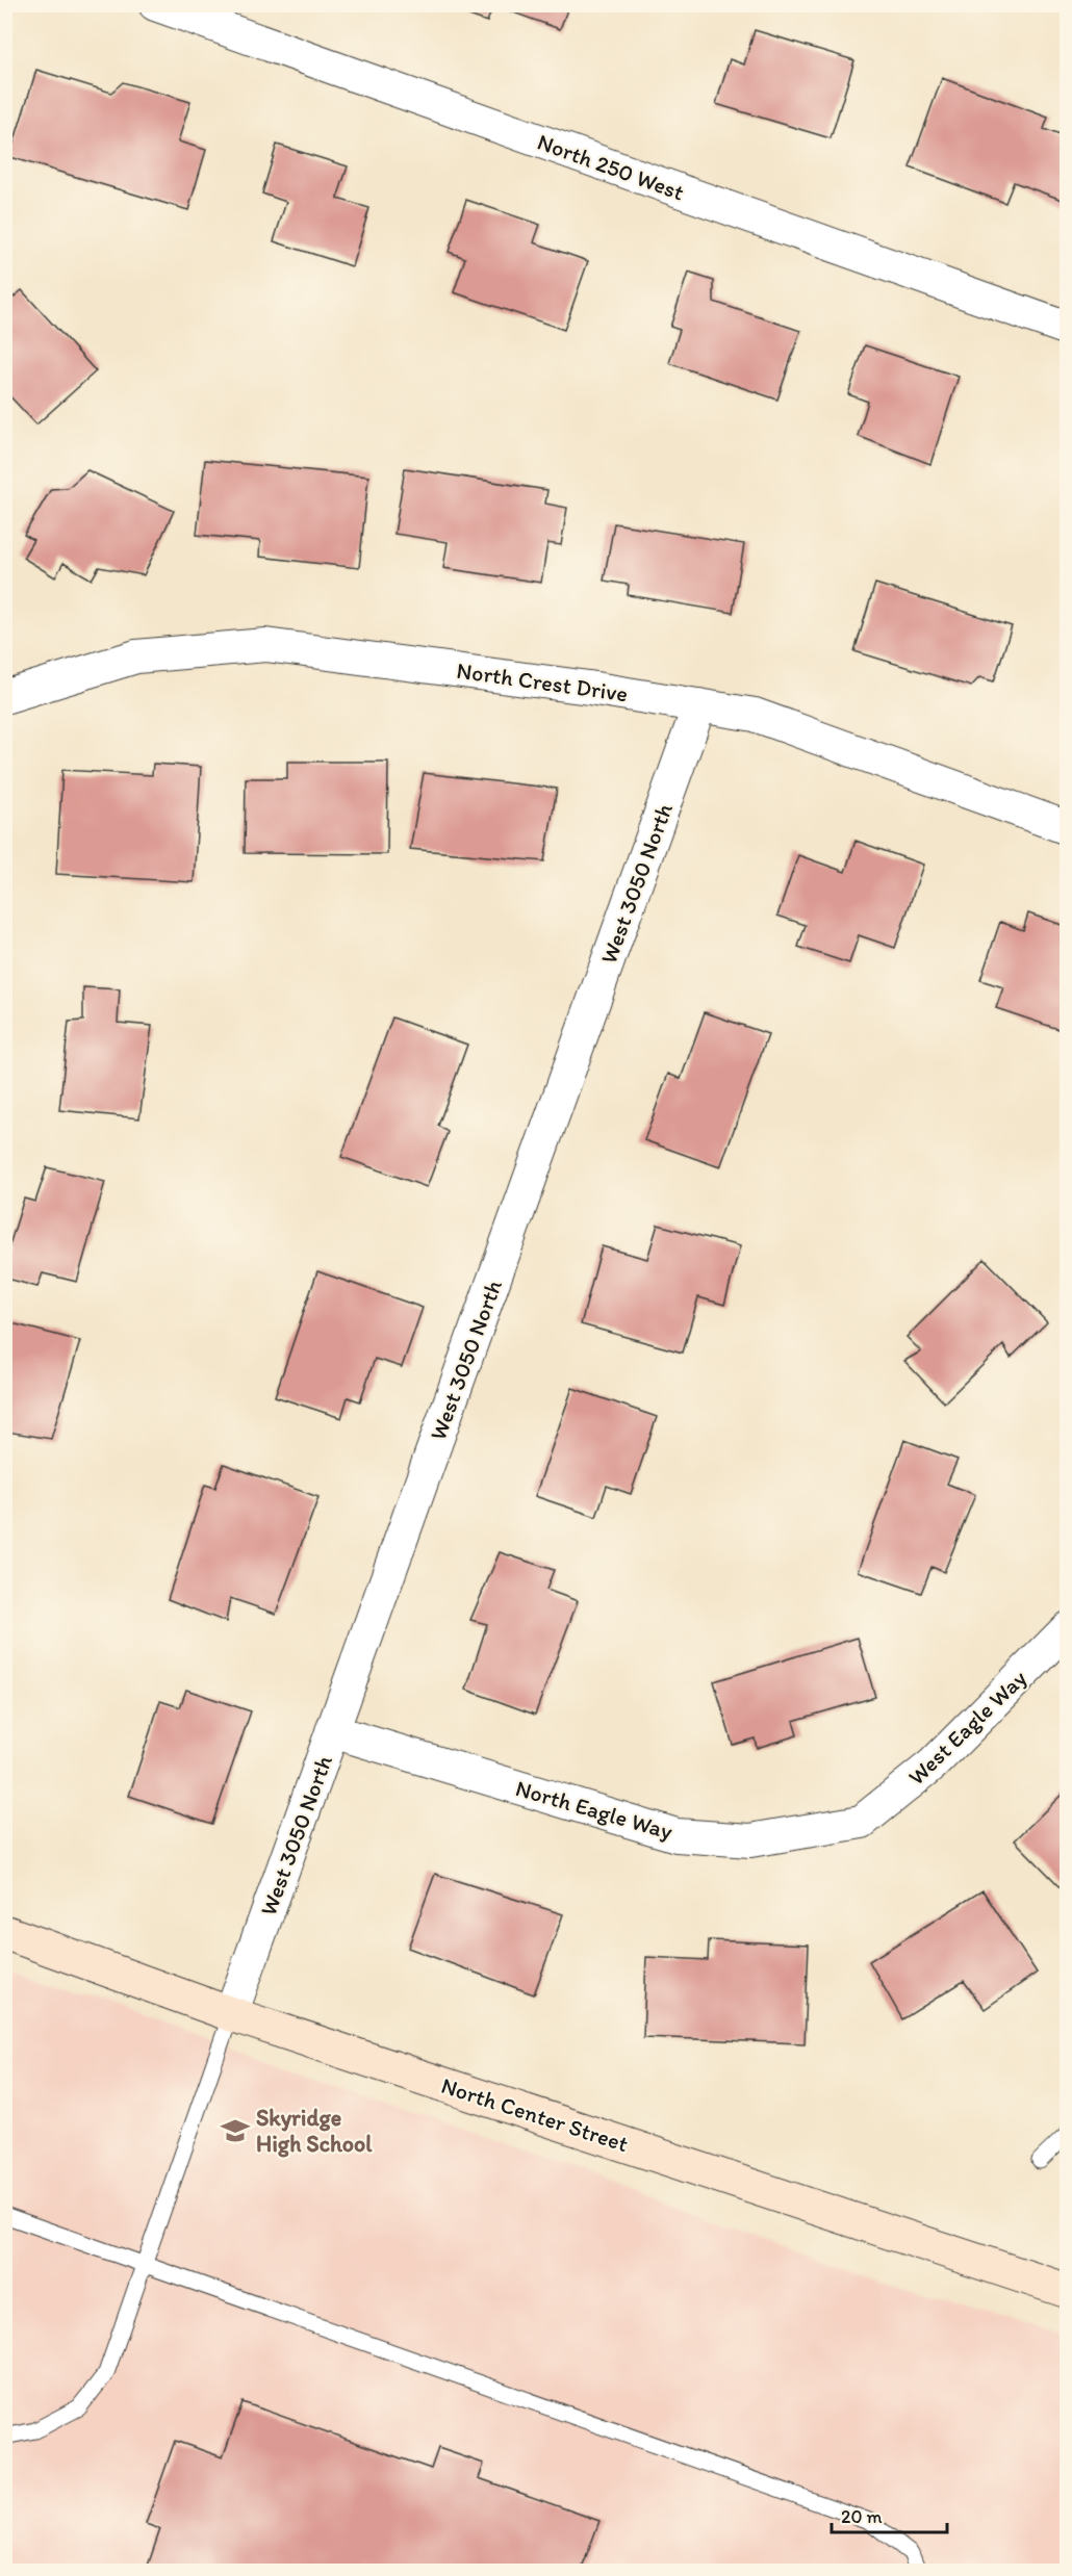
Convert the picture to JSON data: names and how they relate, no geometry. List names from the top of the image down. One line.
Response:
{"streets":{"street":["North 250 West","North Crest Drive","West 3050 North","West Eagle Way","North Eagle Way","North Center Street"]},"crossings":[["North Crest Drive","West 3050 North"],["West 3050 North","North Eagle Way"],["West 3050 North","North Center Street"],["West Eagle Way","North Eagle Way"]],"places":{"school or university":["Skyridge High School"]},"scale_bar":"20 m"}
